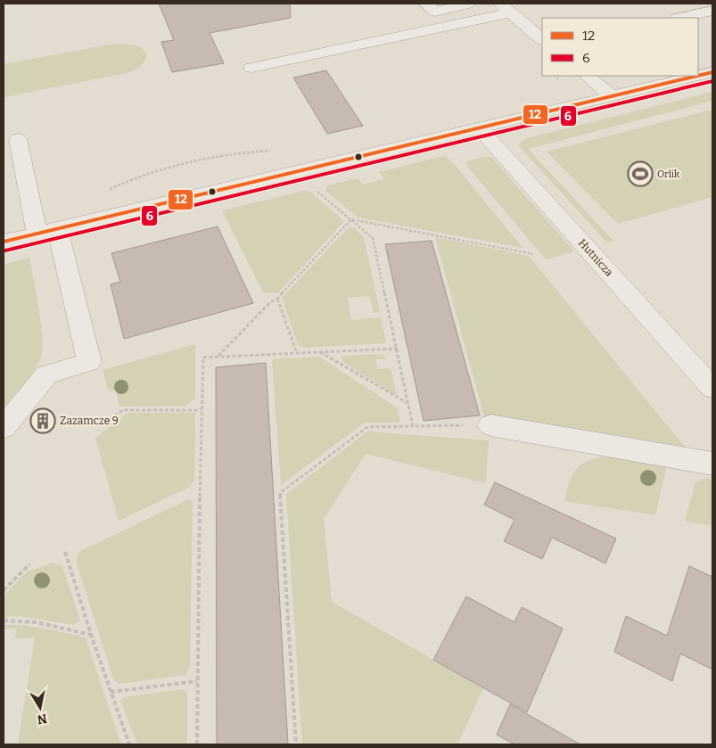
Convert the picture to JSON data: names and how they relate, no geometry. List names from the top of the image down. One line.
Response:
{"streets":{"street":["Hutnicza"]},"places":{"sports":["Orlik"],"building":["Zazamcze 9"]},"lines":["transit line 12","transit line 6"],"legend":["12","6"],"north":"bottom"}
